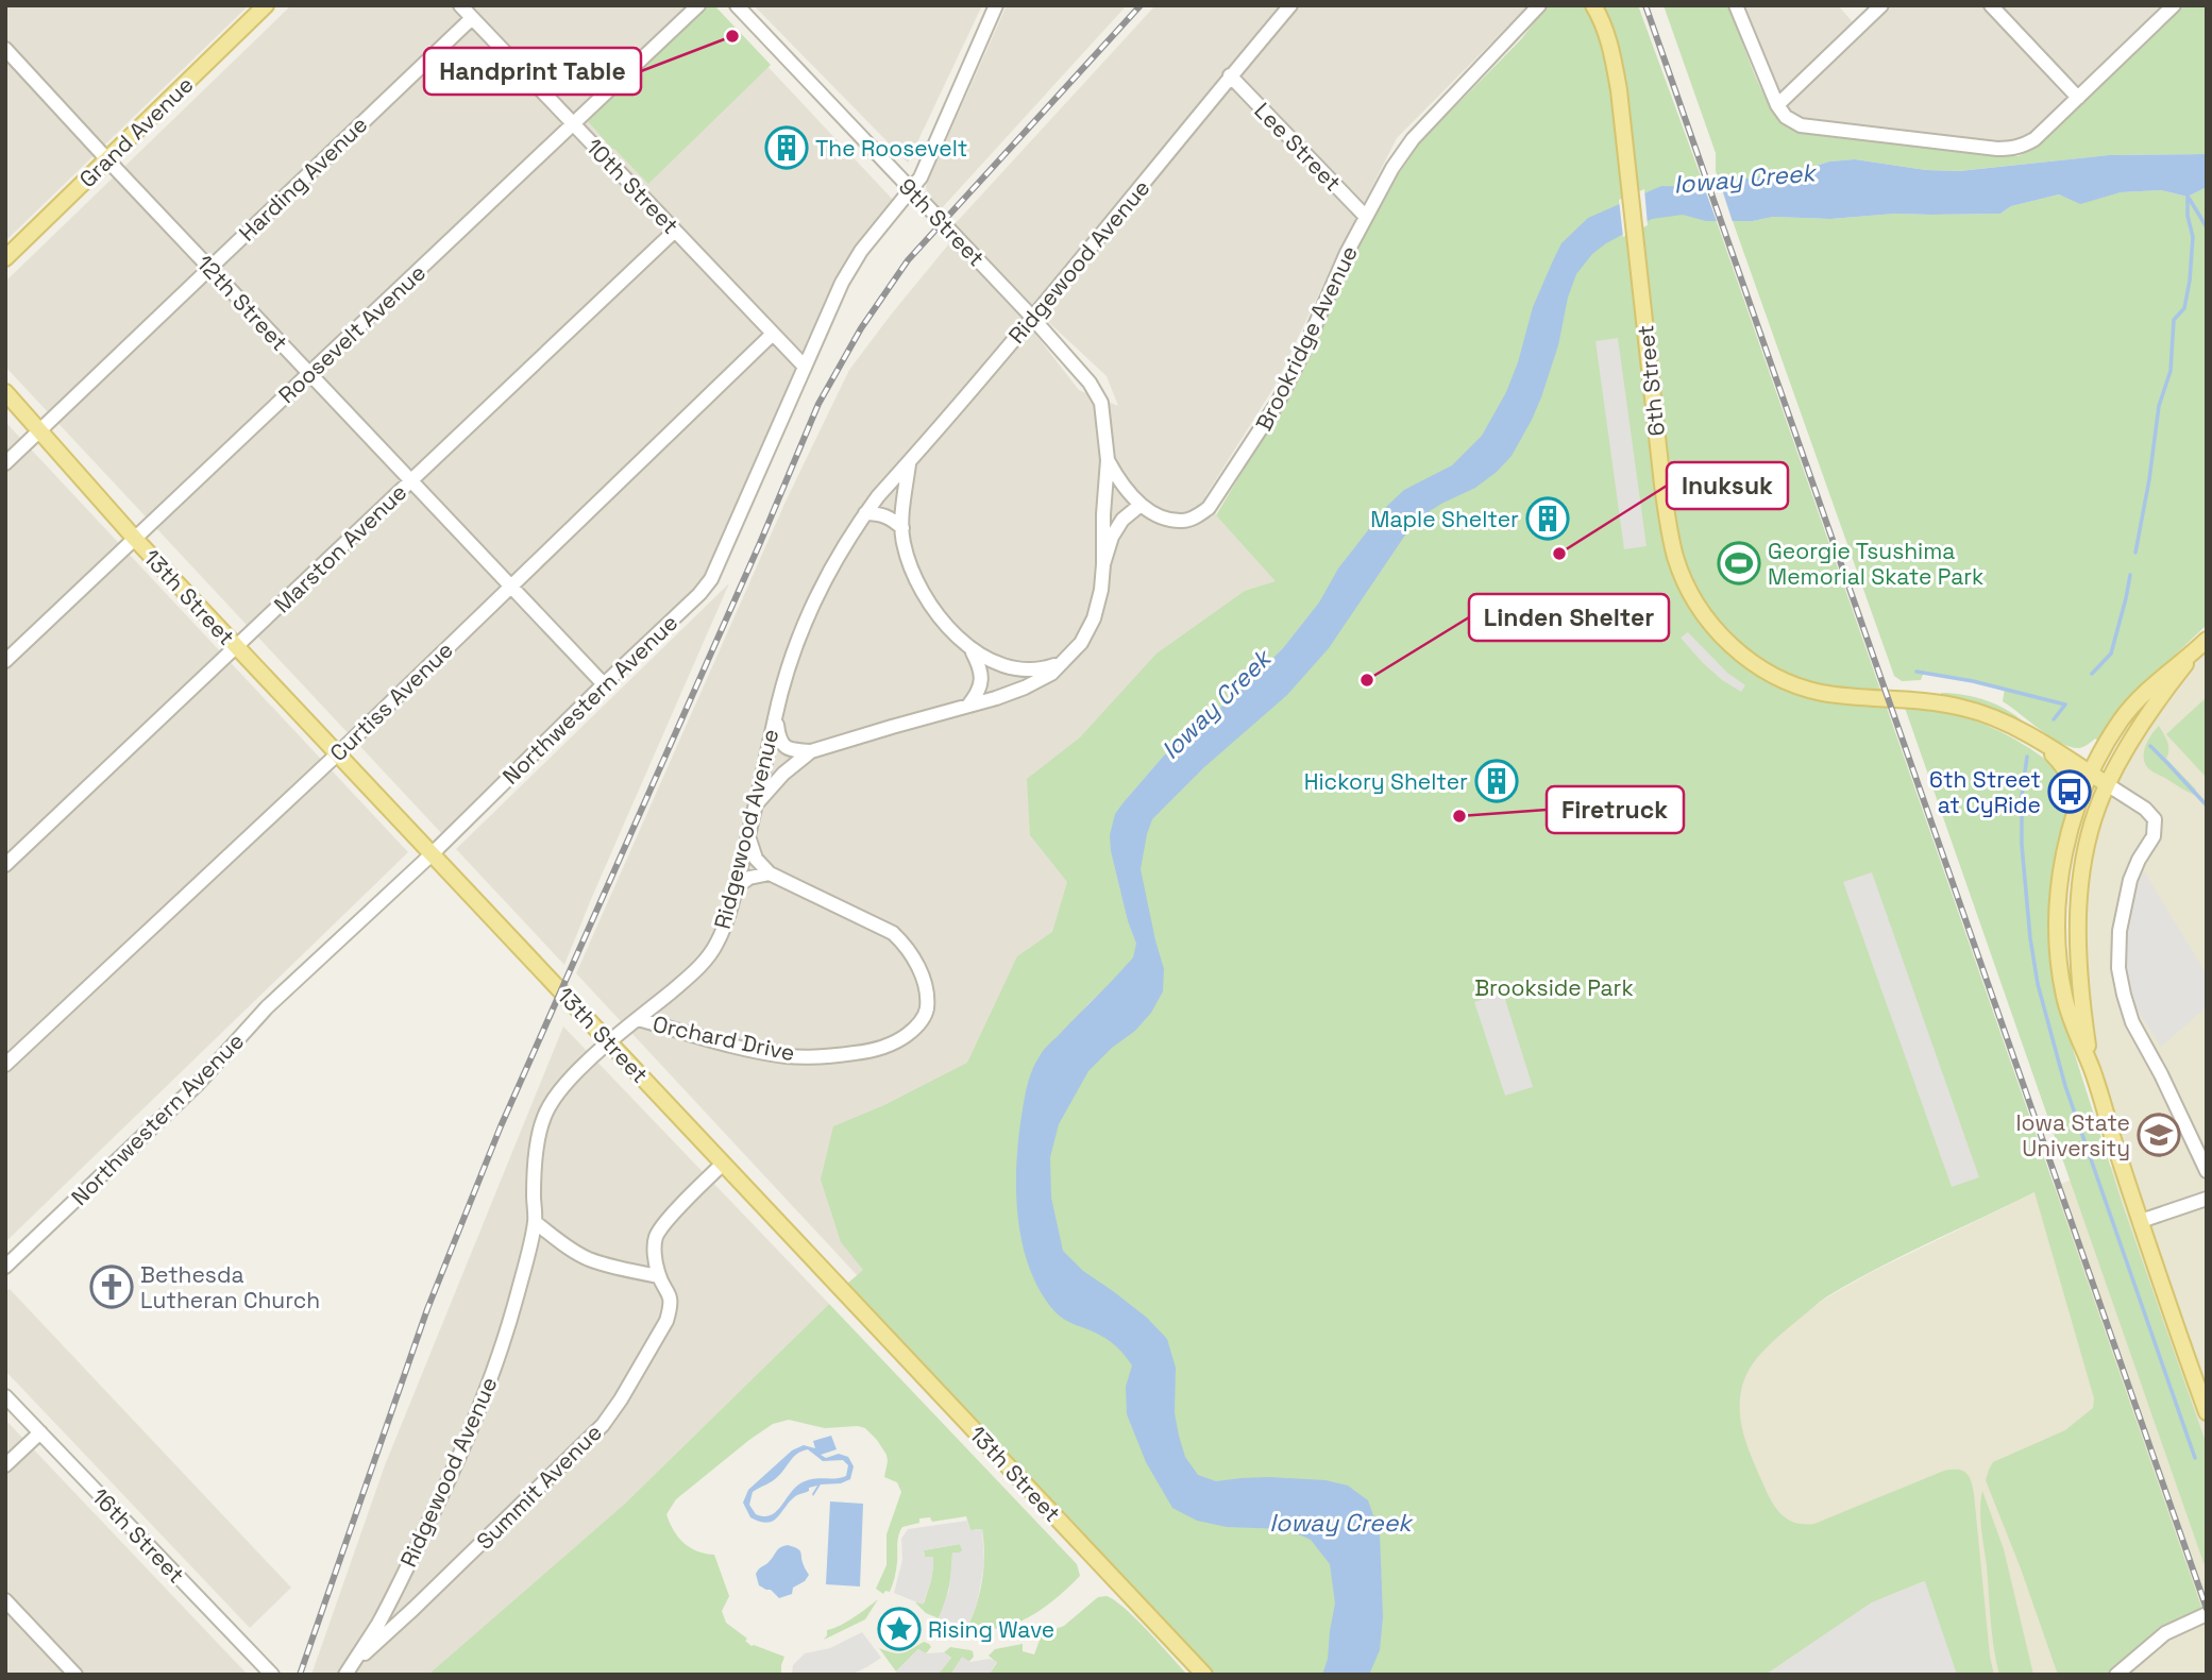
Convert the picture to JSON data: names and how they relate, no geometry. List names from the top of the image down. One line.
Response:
{"streets":{"main road":["Grand Avenue","6th Street","13th Street"],"street":["Lee Street","Harding Avenue","10th Street","9th Street","Ridgewood Avenue","12th Street","Roosevelt Avenue","Brookridge Avenue","Marston Avenue","Northwestern Avenue","Curtiss Avenue","Orchard Drive","Summit Avenue","16th Street"]},"crossings":[["Grand Avenue","12th Street"],["Lee Street","Ridgewood Avenue"],["Lee Street","Brookridge Avenue"],["Harding Avenue","10th Street"],["Harding Avenue","12th Street"],["Harding Avenue","13th Street"],["10th Street","Roosevelt Avenue"],["10th Street","Marston Avenue"],["10th Street","Northwestern Avenue"],["10th Street","Curtiss Avenue"],["9th Street","Ridgewood Avenue"],["9th Street","Brookridge Avenue"],["9th Street","Northwestern Avenue"],["Ridgewood Avenue","13th Street"],["Ridgewood Avenue","Orchard Drive"],["Ridgewood Avenue","Summit Avenue"],["12th Street","Roosevelt Avenue"],["12th Street","Marston Avenue"],["12th Street","Northwestern Avenue"],["12th Street","Curtiss Avenue"],["Roosevelt Avenue","13th Street"],["Marston Avenue","13th Street"],["13th Street","Northwestern Avenue"],["13th Street","Curtiss Avenue"],["13th Street","Summit Avenue"]],"water":["Ioway Creek"],"parks":["Brookside Park"],"places":{"other":["Handprint Table","Inuksuk","Linden Shelter","Firetruck"],"building":["The Roosevelt","Maple Shelter","Hickory Shelter"],"sports":["Georgie Tsushima Memorial Skate Park"],"bus stop":["6th Street at CyRide"],"school or university":["Iowa State University"],"church":["Bethesda Lutheran Church"],"place":["Rising Wave"]}}
